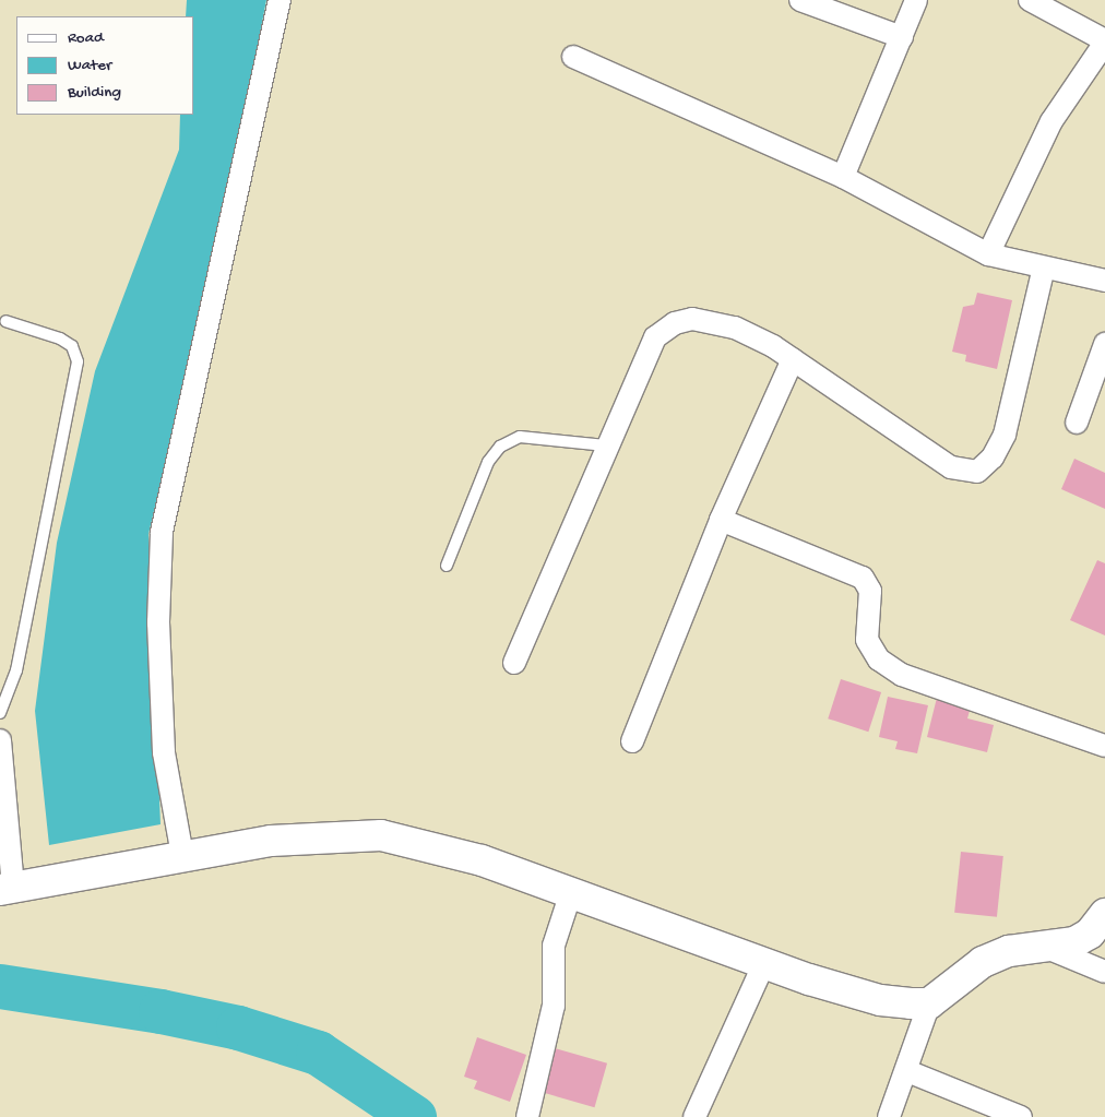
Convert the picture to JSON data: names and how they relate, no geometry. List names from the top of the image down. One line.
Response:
{"legend":["Road","Water","Building"]}
